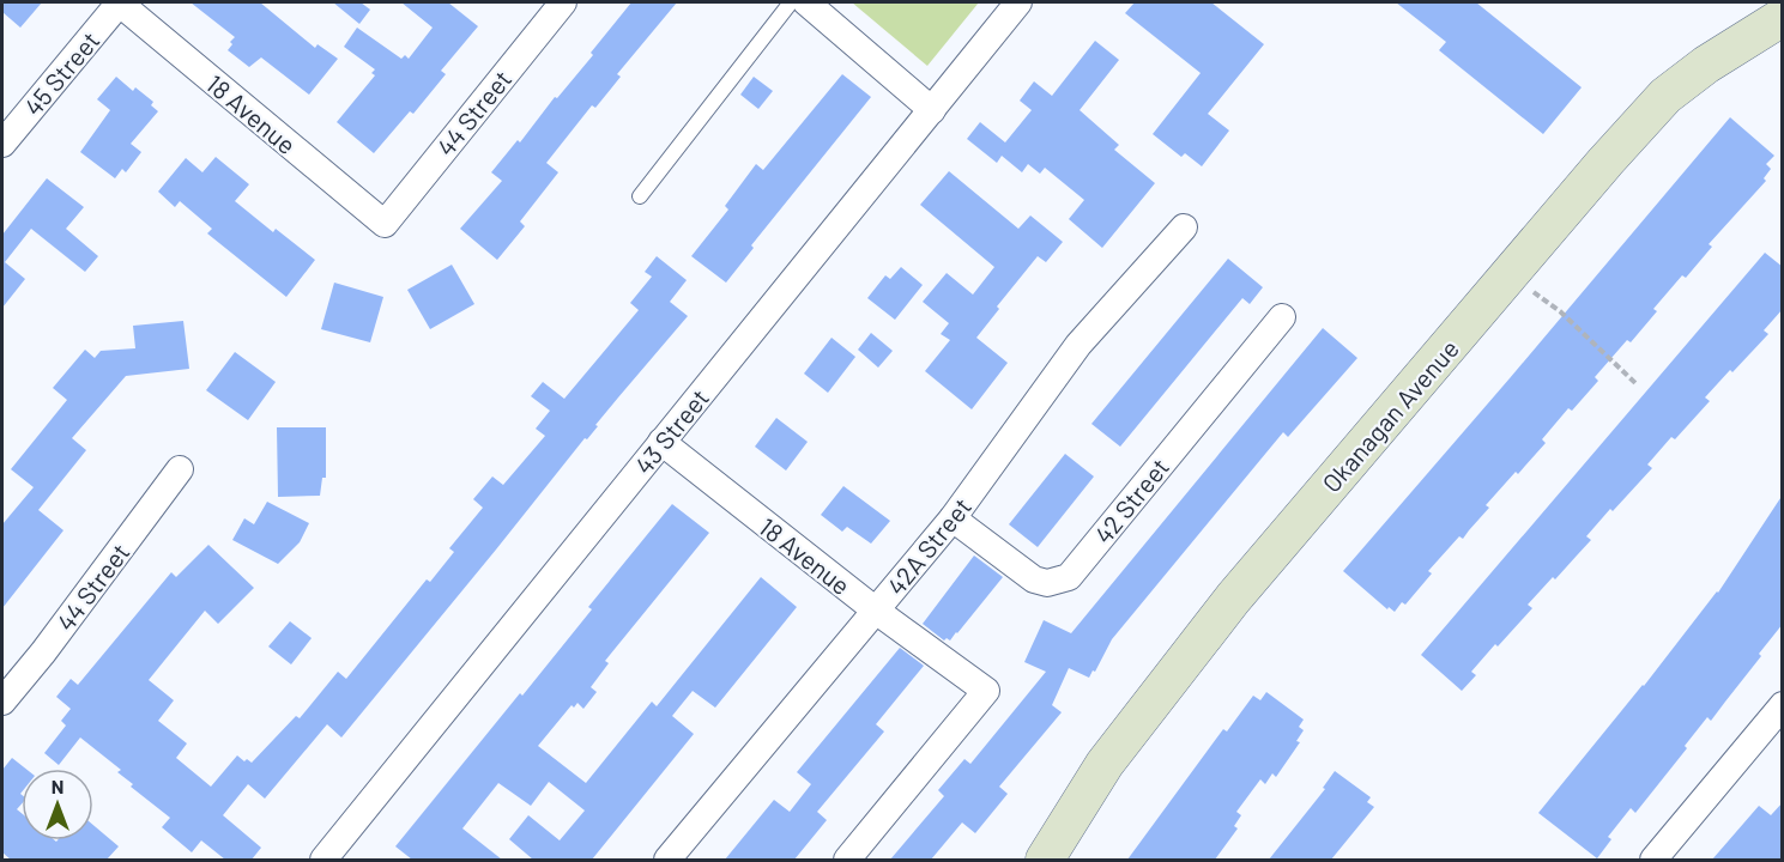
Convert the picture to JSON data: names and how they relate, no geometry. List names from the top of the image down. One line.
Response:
{"streets":{"street":["45 Street","44 Street","18 Avenue","Okanagan Avenue","43 Street","42 Street","42A Street"]},"crossings":[["45 Street","18 Avenue"],["44 Street","18 Avenue"],["18 Avenue","43 Street"],["18 Avenue","42A Street"],["42 Street","42A Street"]],"north":"top"}
